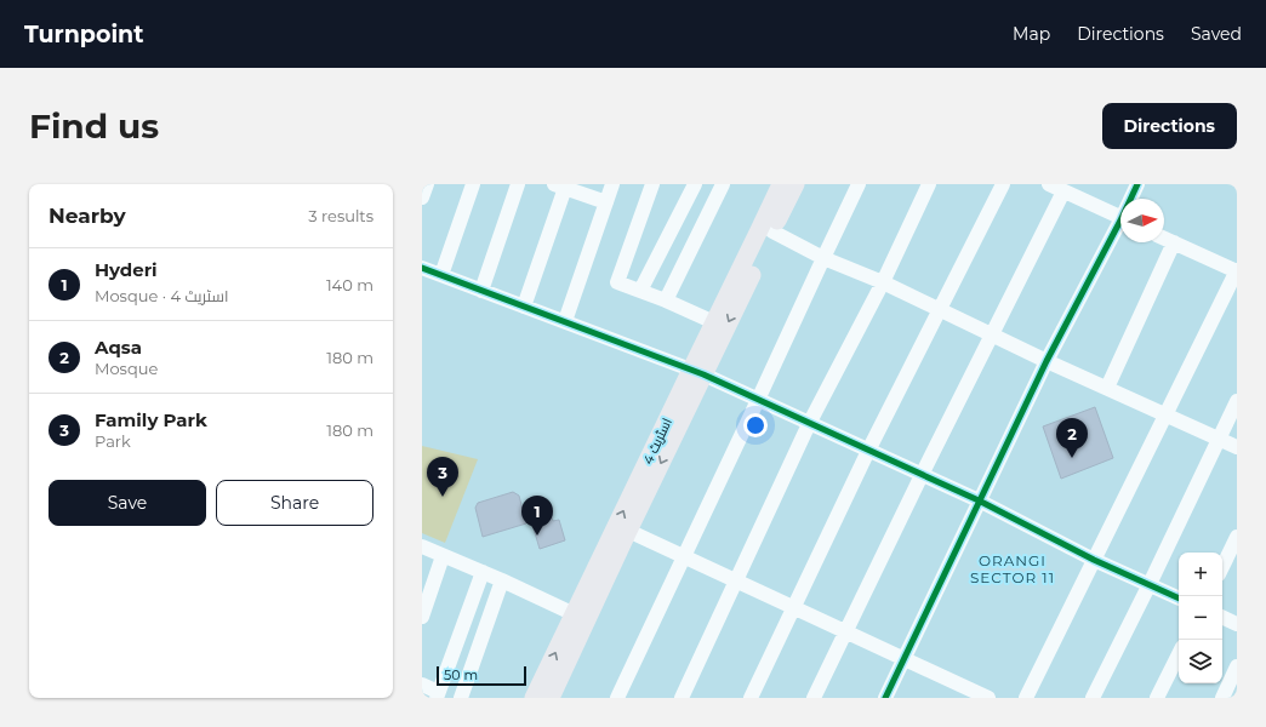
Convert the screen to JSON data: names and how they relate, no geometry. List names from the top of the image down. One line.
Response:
{"streets":{"main road":["اسٹریٹ 4"]},"districts":["ORANGI SECTOR 11"],"scale_bar":"50 m","north":"right","page":{"header":"Turnpoint","nav":["Map","Directions","Saved"],"buttons":["Directions",["Save","Share"]],"title":"Find us","heading":["Nearby","3 results"],"list":[{"mark":"1","name":"Hyderi","note":"Mosque · اسٹریٹ 4","value":"140 m"},{"mark":"2","name":"Aqsa","note":"Mosque","value":"180 m"},{"mark":"3","name":"Family Park","note":"Park","value":"180 m"}],"pins":["2","3","1"],"map_buttons":["+","−"],"scale":"50 m"}}
